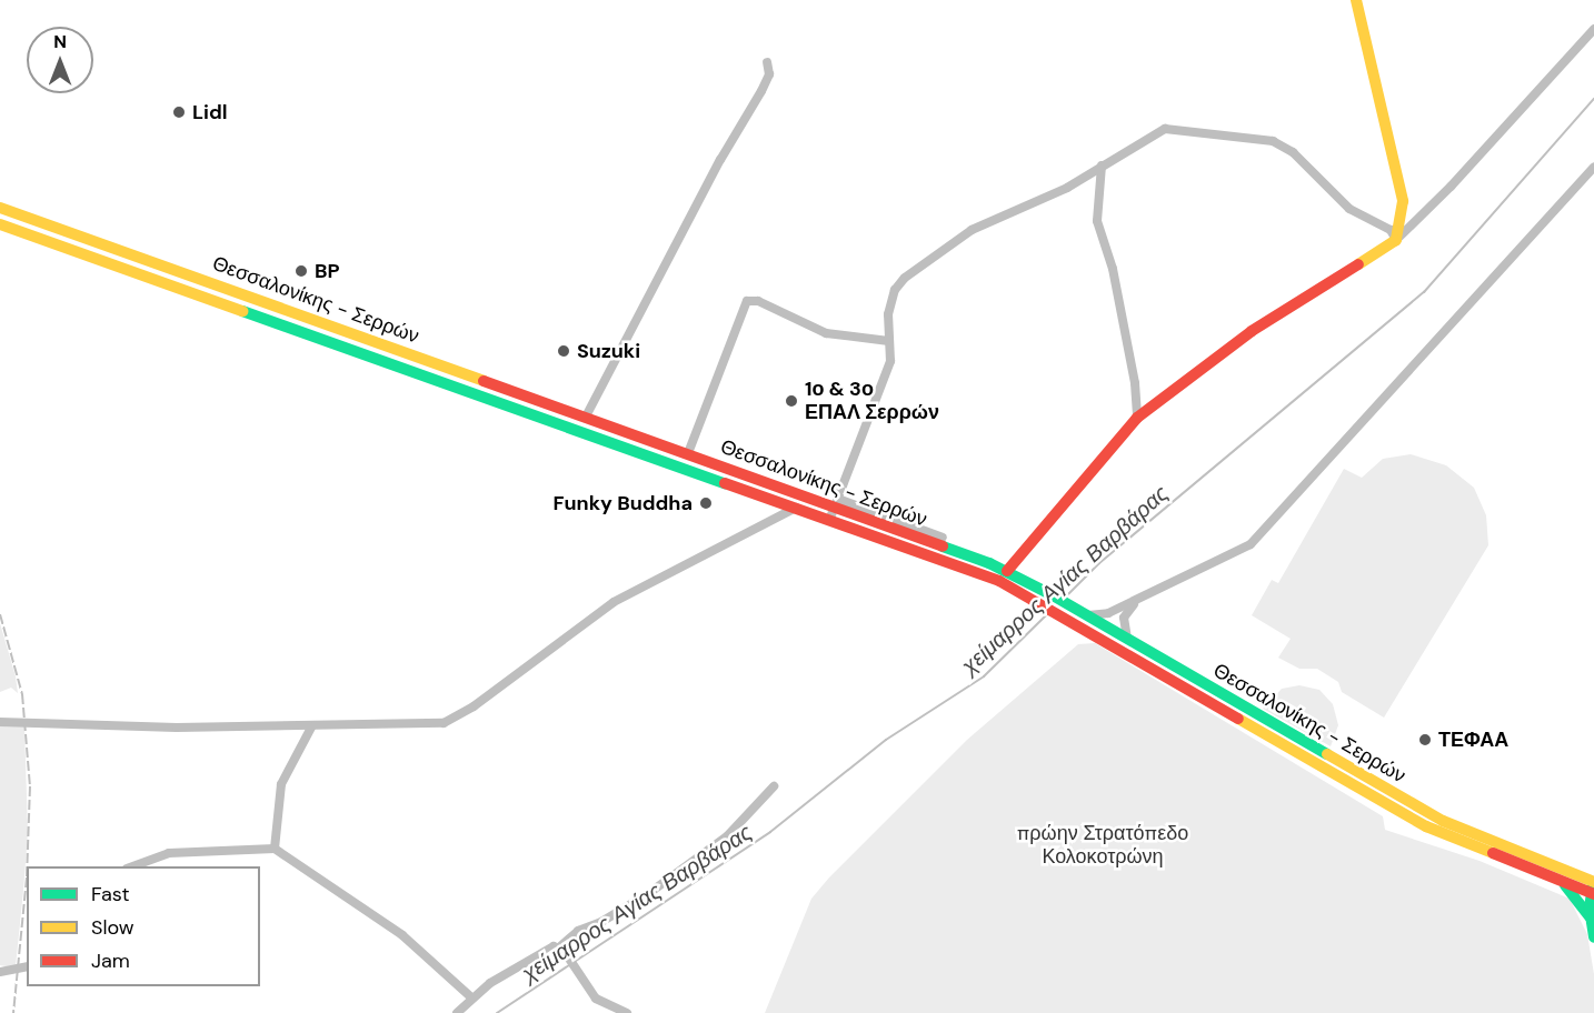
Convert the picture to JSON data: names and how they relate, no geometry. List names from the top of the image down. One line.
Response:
{"streets":{"main road":["Θεσσαλονίκης - Σερρών"]},"water":["χείμαρρος Αγίας Βαρβάρας"],"parks":["πρώην Στρατόπεδο Κολοκοτρώνη"],"places":["Lidl","BP","Suzuki","1ο & 3ο ΕΠΑΛ Σερρών","Funky Buddha","ΤΕΦΑΑ"],"legend":["Fast","Slow","Jam"],"north":"top"}
